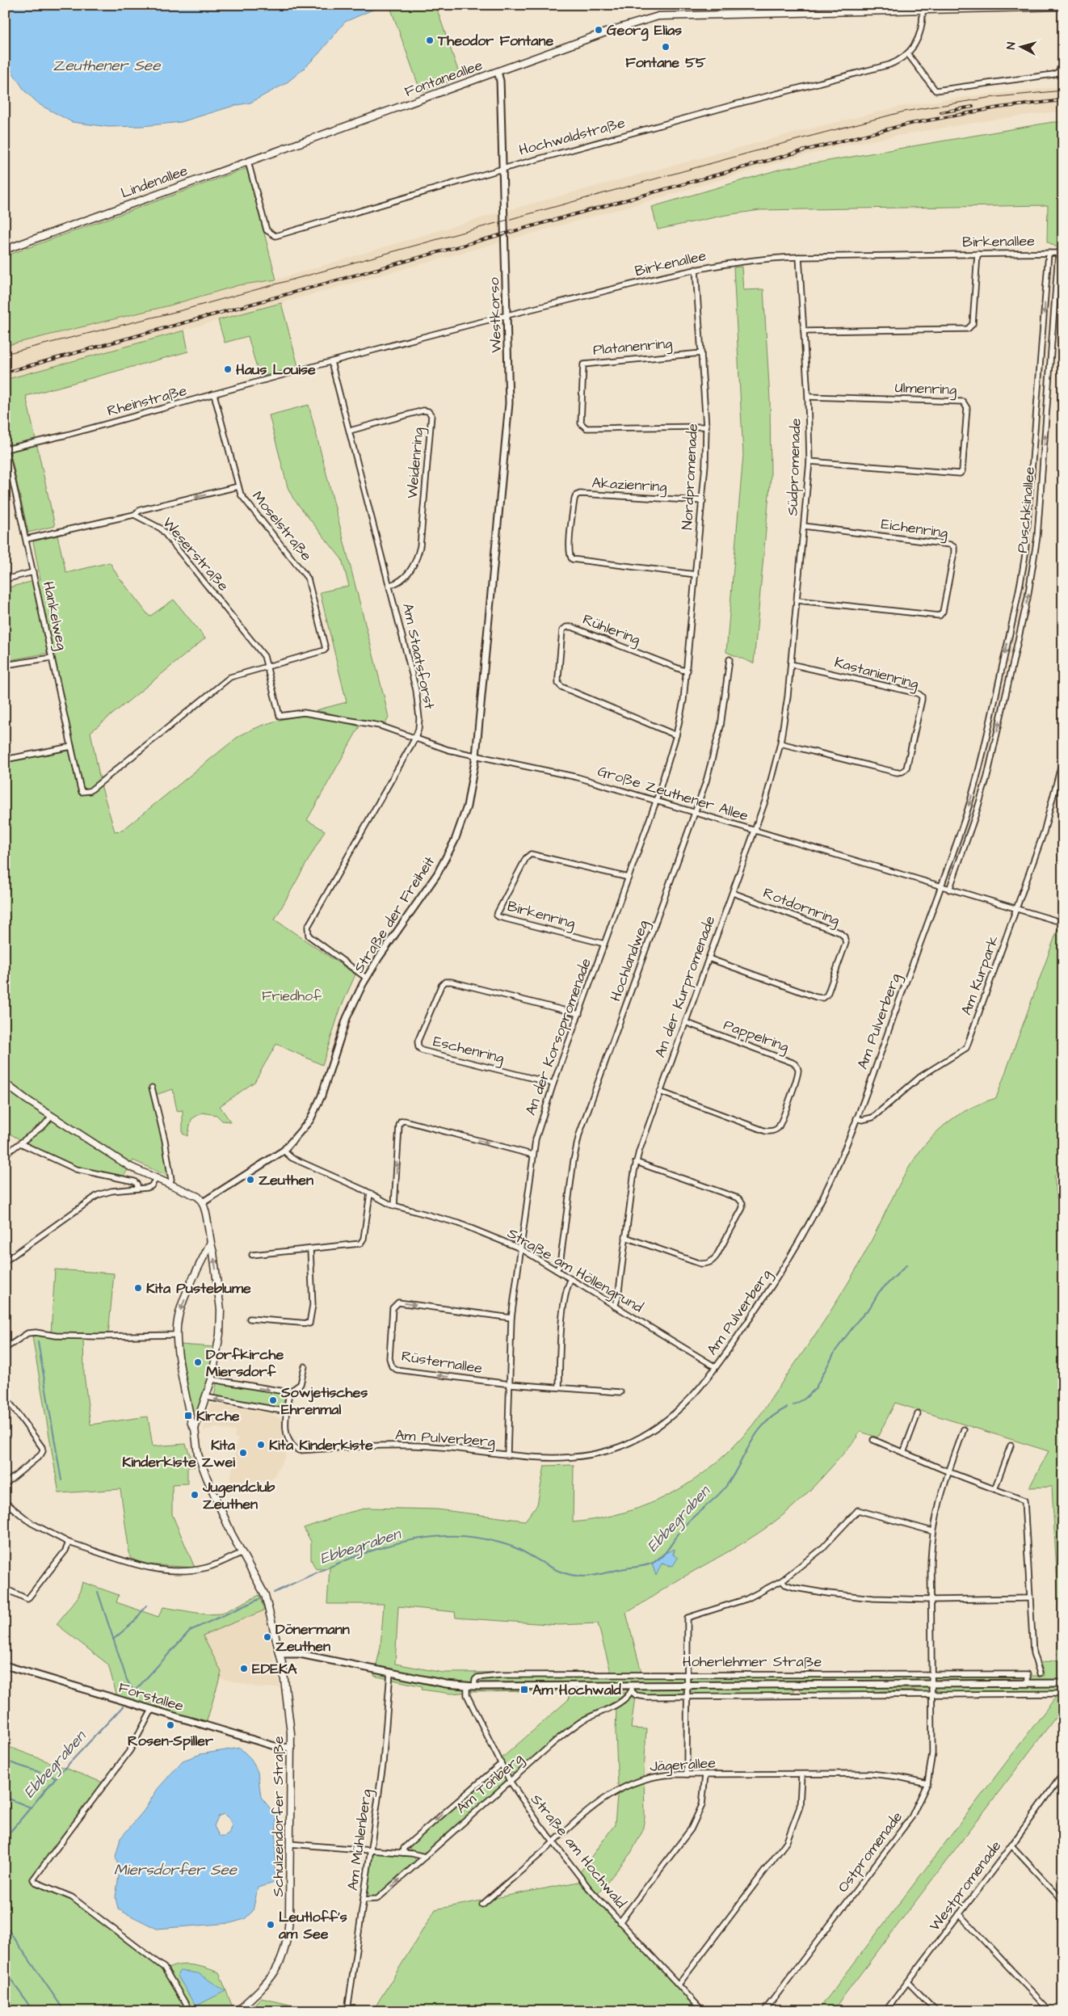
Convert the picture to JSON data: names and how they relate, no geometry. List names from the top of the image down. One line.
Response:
{"streets":{"main road":["Fontaneallee","Lindenallee","Schulzendorfer Straße"],"street":["Hochwaldstraße","Birkenallee","Westkorso","Platanenring","Ulmenring","Rheinstraße","Weidenring","Südpromenade","Nordpromenade","Akazienring","Puschkinallee","Moselstraße","Eichenring","Weserstraße","Hankelweg","Rühlering","Am Staatsforst","Kastanienring","Große Zeuthener Allee","Rotdornring","Straße der Freiheit","Birkenring","Hochlandweg","Am Kurpark","An der Kurpromenade","Am Pulverberg","Pappelring","An der Korsopromenade","Eschenring","Straße am Höllengrund","Rüsternallee","Hoherlehmer Straße","Forstallee","Jägerallee","Am Tonberg","Am Mühlenberg","Straße am Hochwald","Ostpromenade","Westpromenade"]},"crossings":[["Fontaneallee","Lindenallee"],["Fontaneallee","Westkorso"],["Hochwaldstraße","Lindenallee"],["Hochwaldstraße","Westkorso"],["Birkenallee","Westkorso"],["Birkenallee","Rheinstraße"],["Birkenallee","Südpromenade"],["Birkenallee","Nordpromenade"],["Birkenallee","Puschkinallee"],["Birkenallee","Am Staatsforst"],["Westkorso","Straße der Freiheit"],["Platanenring","Nordpromenade"],["Ulmenring","Südpromenade"],["Rheinstraße","Moselstraße"],["Rheinstraße","Hankelweg"],["Weidenring","Am Staatsforst"],["Südpromenade","Eichenring"],["Südpromenade","Kastanienring"],["Südpromenade","An der Kurpromenade"],["Nordpromenade","Akazienring"],["Nordpromenade","An der Korsopromenade"],["Puschkinallee","Große Zeuthener Allee"],["Puschkinallee","Am Pulverberg"],["Moselstraße","Weserstraße"],["Moselstraße","Hankelweg"],["Weserstraße","Hankelweg"],["Weserstraße","Große Zeuthener Allee"],["Rühlering","An der Korsopromenade"],["Am Staatsforst","Große Zeuthener Allee"],["Am Staatsforst","Straße der Freiheit"],["Kastanienring","An der Kurpromenade"],["Große Zeuthener Allee","Straße der Freiheit"],["Große Zeuthener Allee","Hochlandweg"],["Große Zeuthener Allee","Am Kurpark"],["Große Zeuthener Allee","An der Kurpromenade"],["Große Zeuthener Allee","Am Pulverberg"],["Große Zeuthener Allee","An der Korsopromenade"],["Rotdornring","An der Kurpromenade"],["Straße der Freiheit","Straße am Höllengrund"],["Birkenring","An der Korsopromenade"],["Hochlandweg","Straße am Höllengrund"],["Am Kurpark","Am Pulverberg"],["An der Kurpromenade","Pappelring"],["An der Kurpromenade","Straße am Höllengrund"],["Am Pulverberg","An der Korsopromenade"],["Am Pulverberg","Straße am Höllengrund"],["An der Korsopromenade","Eschenring"],["An der Korsopromenade","Straße am Höllengrund"],["An der Korsopromenade","Rüsternallee"],["Hoherlehmer Straße","Am Tonberg"],["Hoherlehmer Straße","Schulzendorfer Straße"],["Hoherlehmer Straße","Am Mühlenberg"],["Hoherlehmer Straße","Straße am Hochwald"],["Hoherlehmer Straße","Ostpromenade"],["Forstallee","Schulzendorfer Straße"],["Jägerallee","Straße am Hochwald"],["Jägerallee","Ostpromenade"],["Am Tonberg","Am Mühlenberg"],["Am Tonberg","Straße am Hochwald"]],"water":["Zeuthener See","Ebbegraben","Miersdorfer See"],"parks":["Friedhof"],"places":{"other":["Georg Elias","Theodor Fontane","Fontane 55","Haus Louise","Zeuthen","Kita Pusteblume","Dorfkirche Miersdorf","Sowjetisches Ehrenmal","Kita Kinderkiste","Kita Kinderkiste Zwei","Jugendclub Zeuthen","Dönermann Zeuthen","EDEKA","Rosen-Spiller","Leutloff's am See"],"transit":["Kirche","Am Hochwald"]},"north":"left"}
